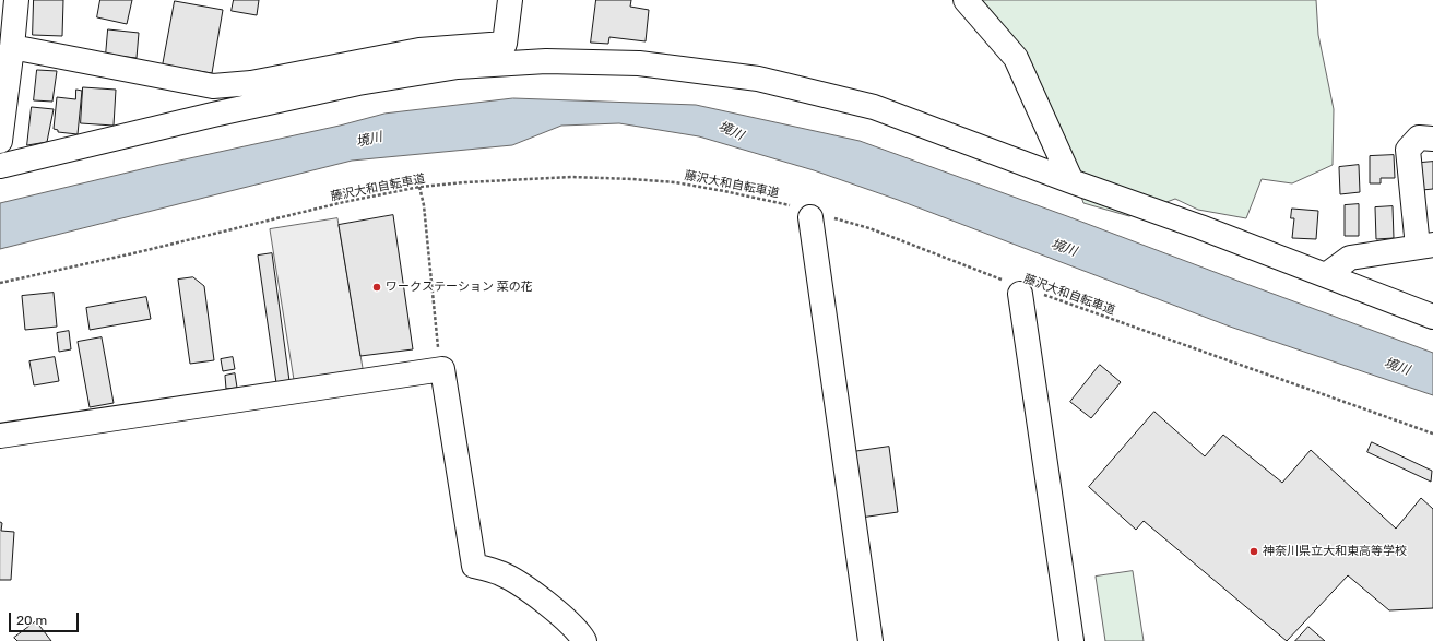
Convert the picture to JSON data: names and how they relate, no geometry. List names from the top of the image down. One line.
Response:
{"streets":{"path":["藤沢大和自転車道"]},"water":["境川"],"places":["ワークステーション 菜の花","神奈川県立大和東高等学校"],"scale_bar":"20 m"}
